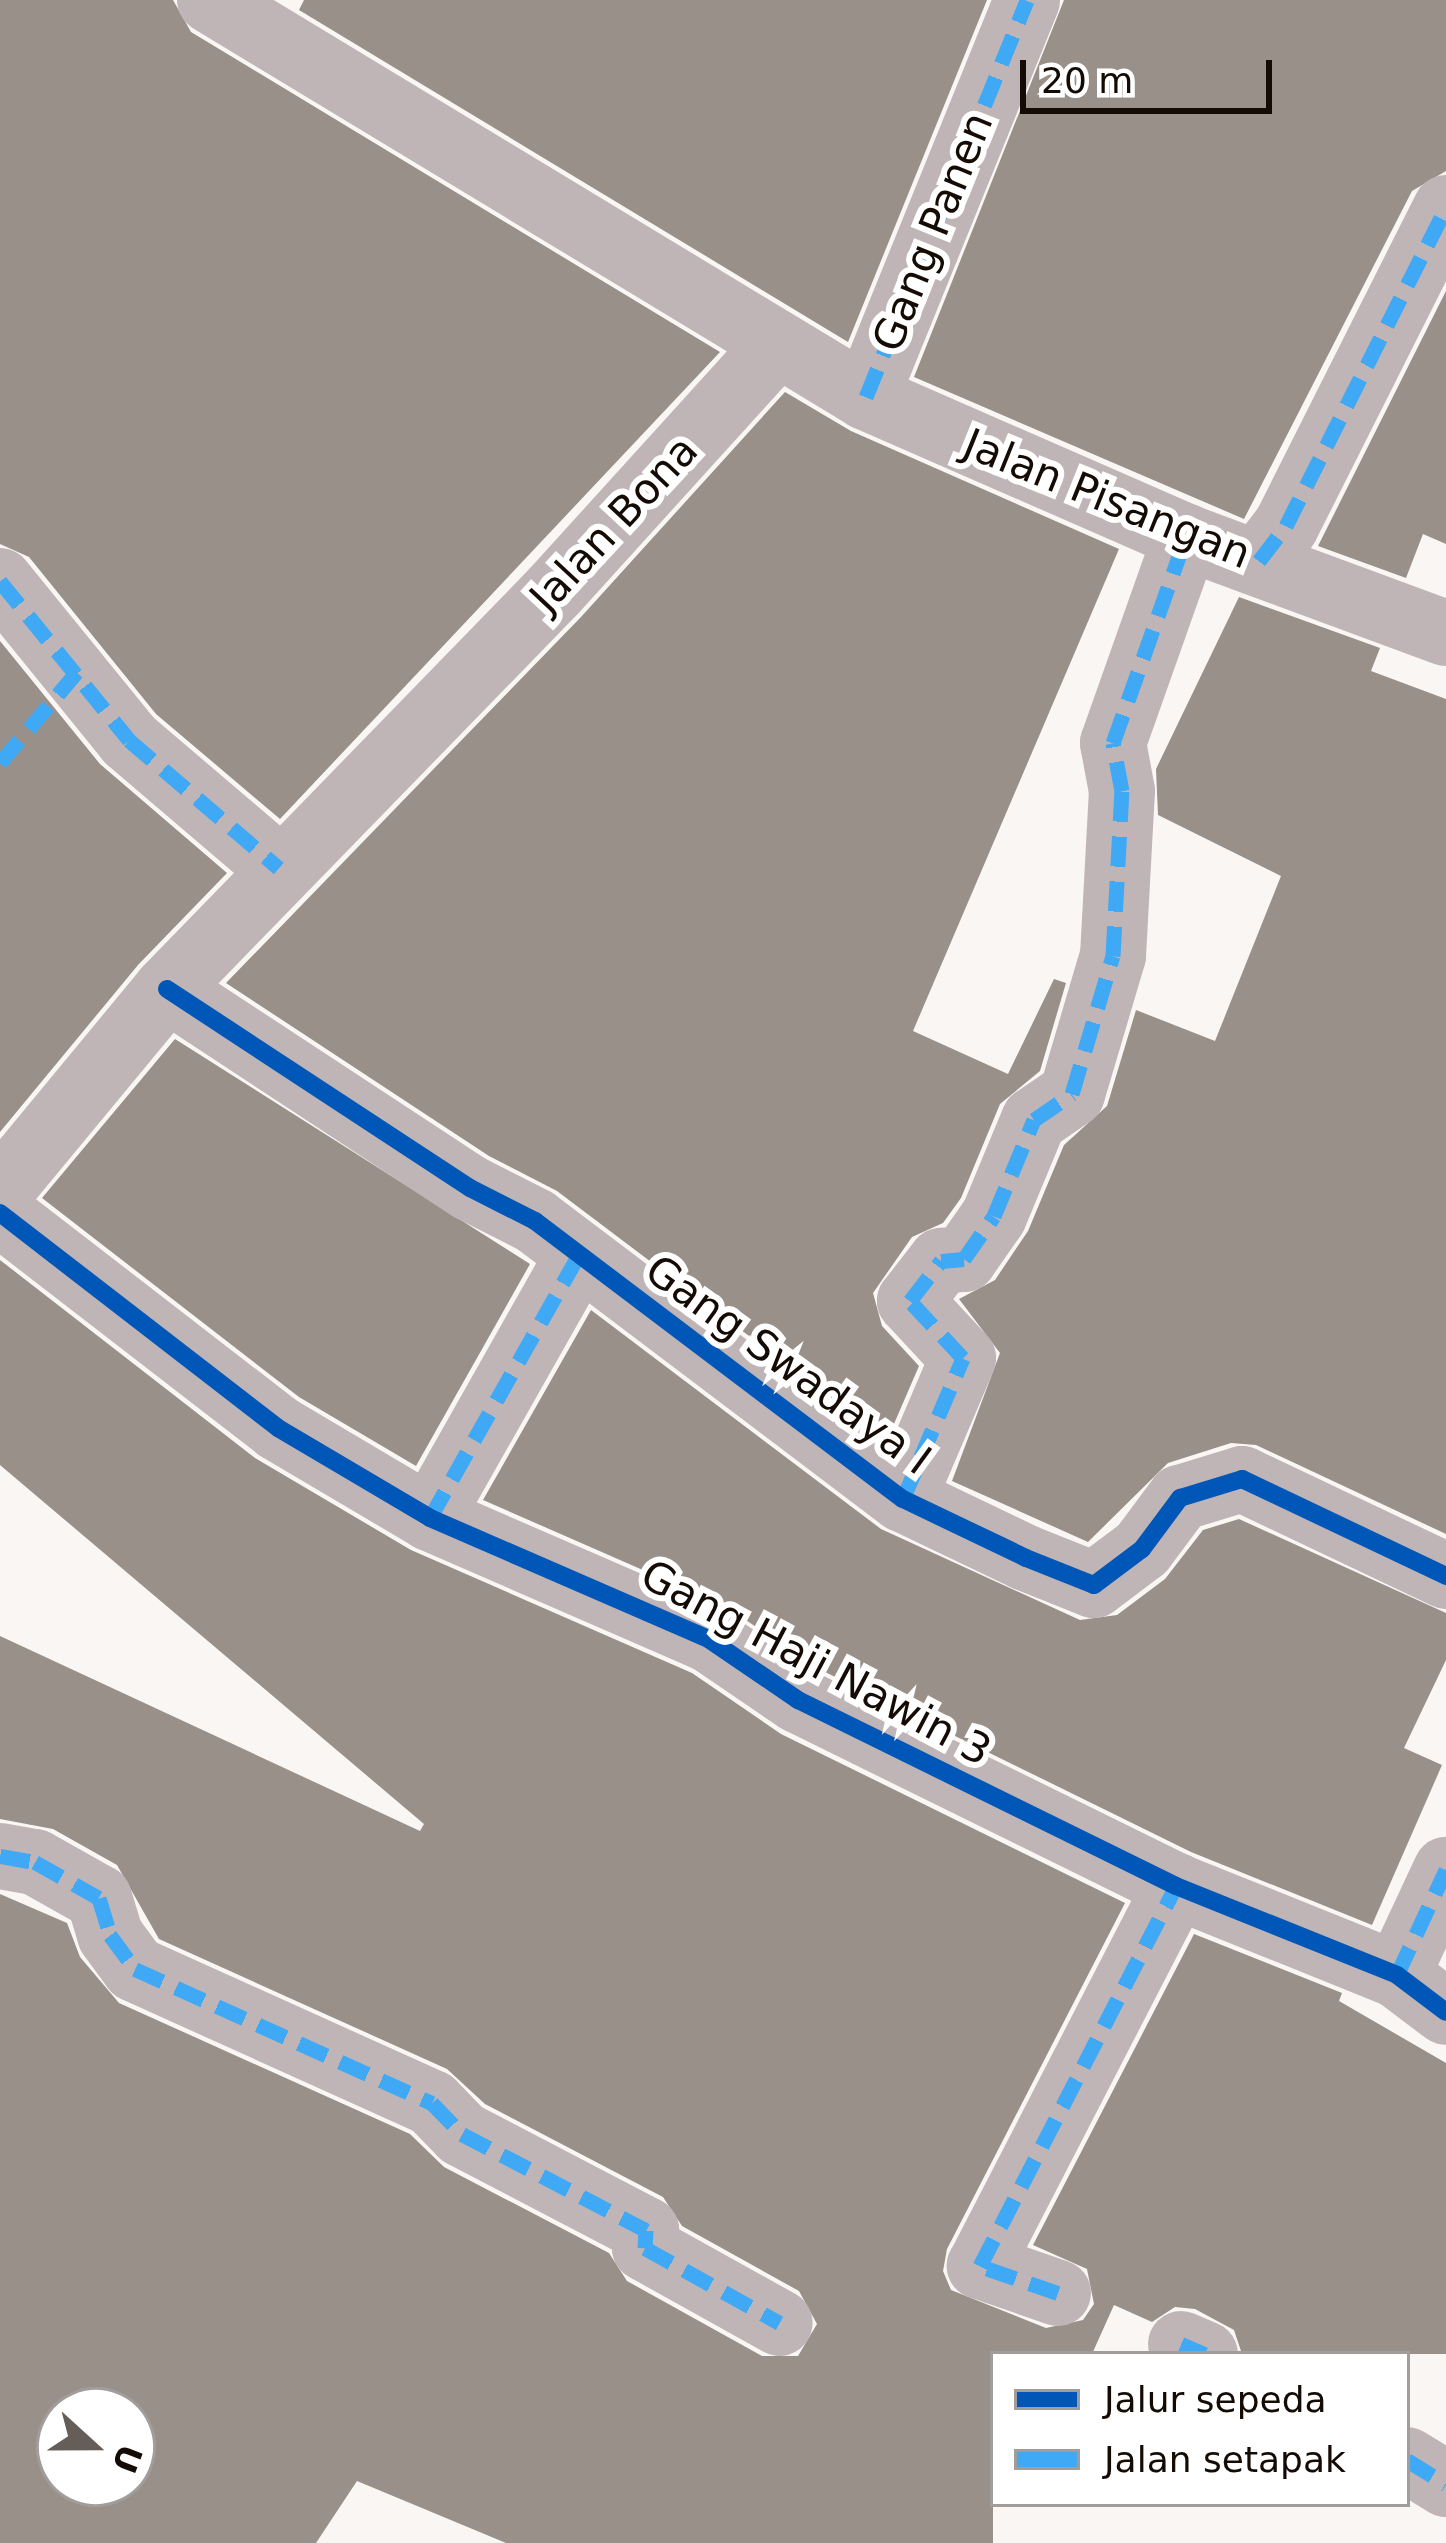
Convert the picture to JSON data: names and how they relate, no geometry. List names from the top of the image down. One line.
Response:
{"streets":{"street":["Gang Panen","Jalan Pisangan","Jalan Bona","Gang Swadaya I","Gang Haji Nawin 3"]},"crossings":[["Gang Panen","Jalan Pisangan"],["Jalan Pisangan","Jalan Bona"],["Jalan Bona","Gang Swadaya I"]],"legend":["Jalur sepeda","Jalan setapak"],"scale_bar":"20 m","north":"right"}
